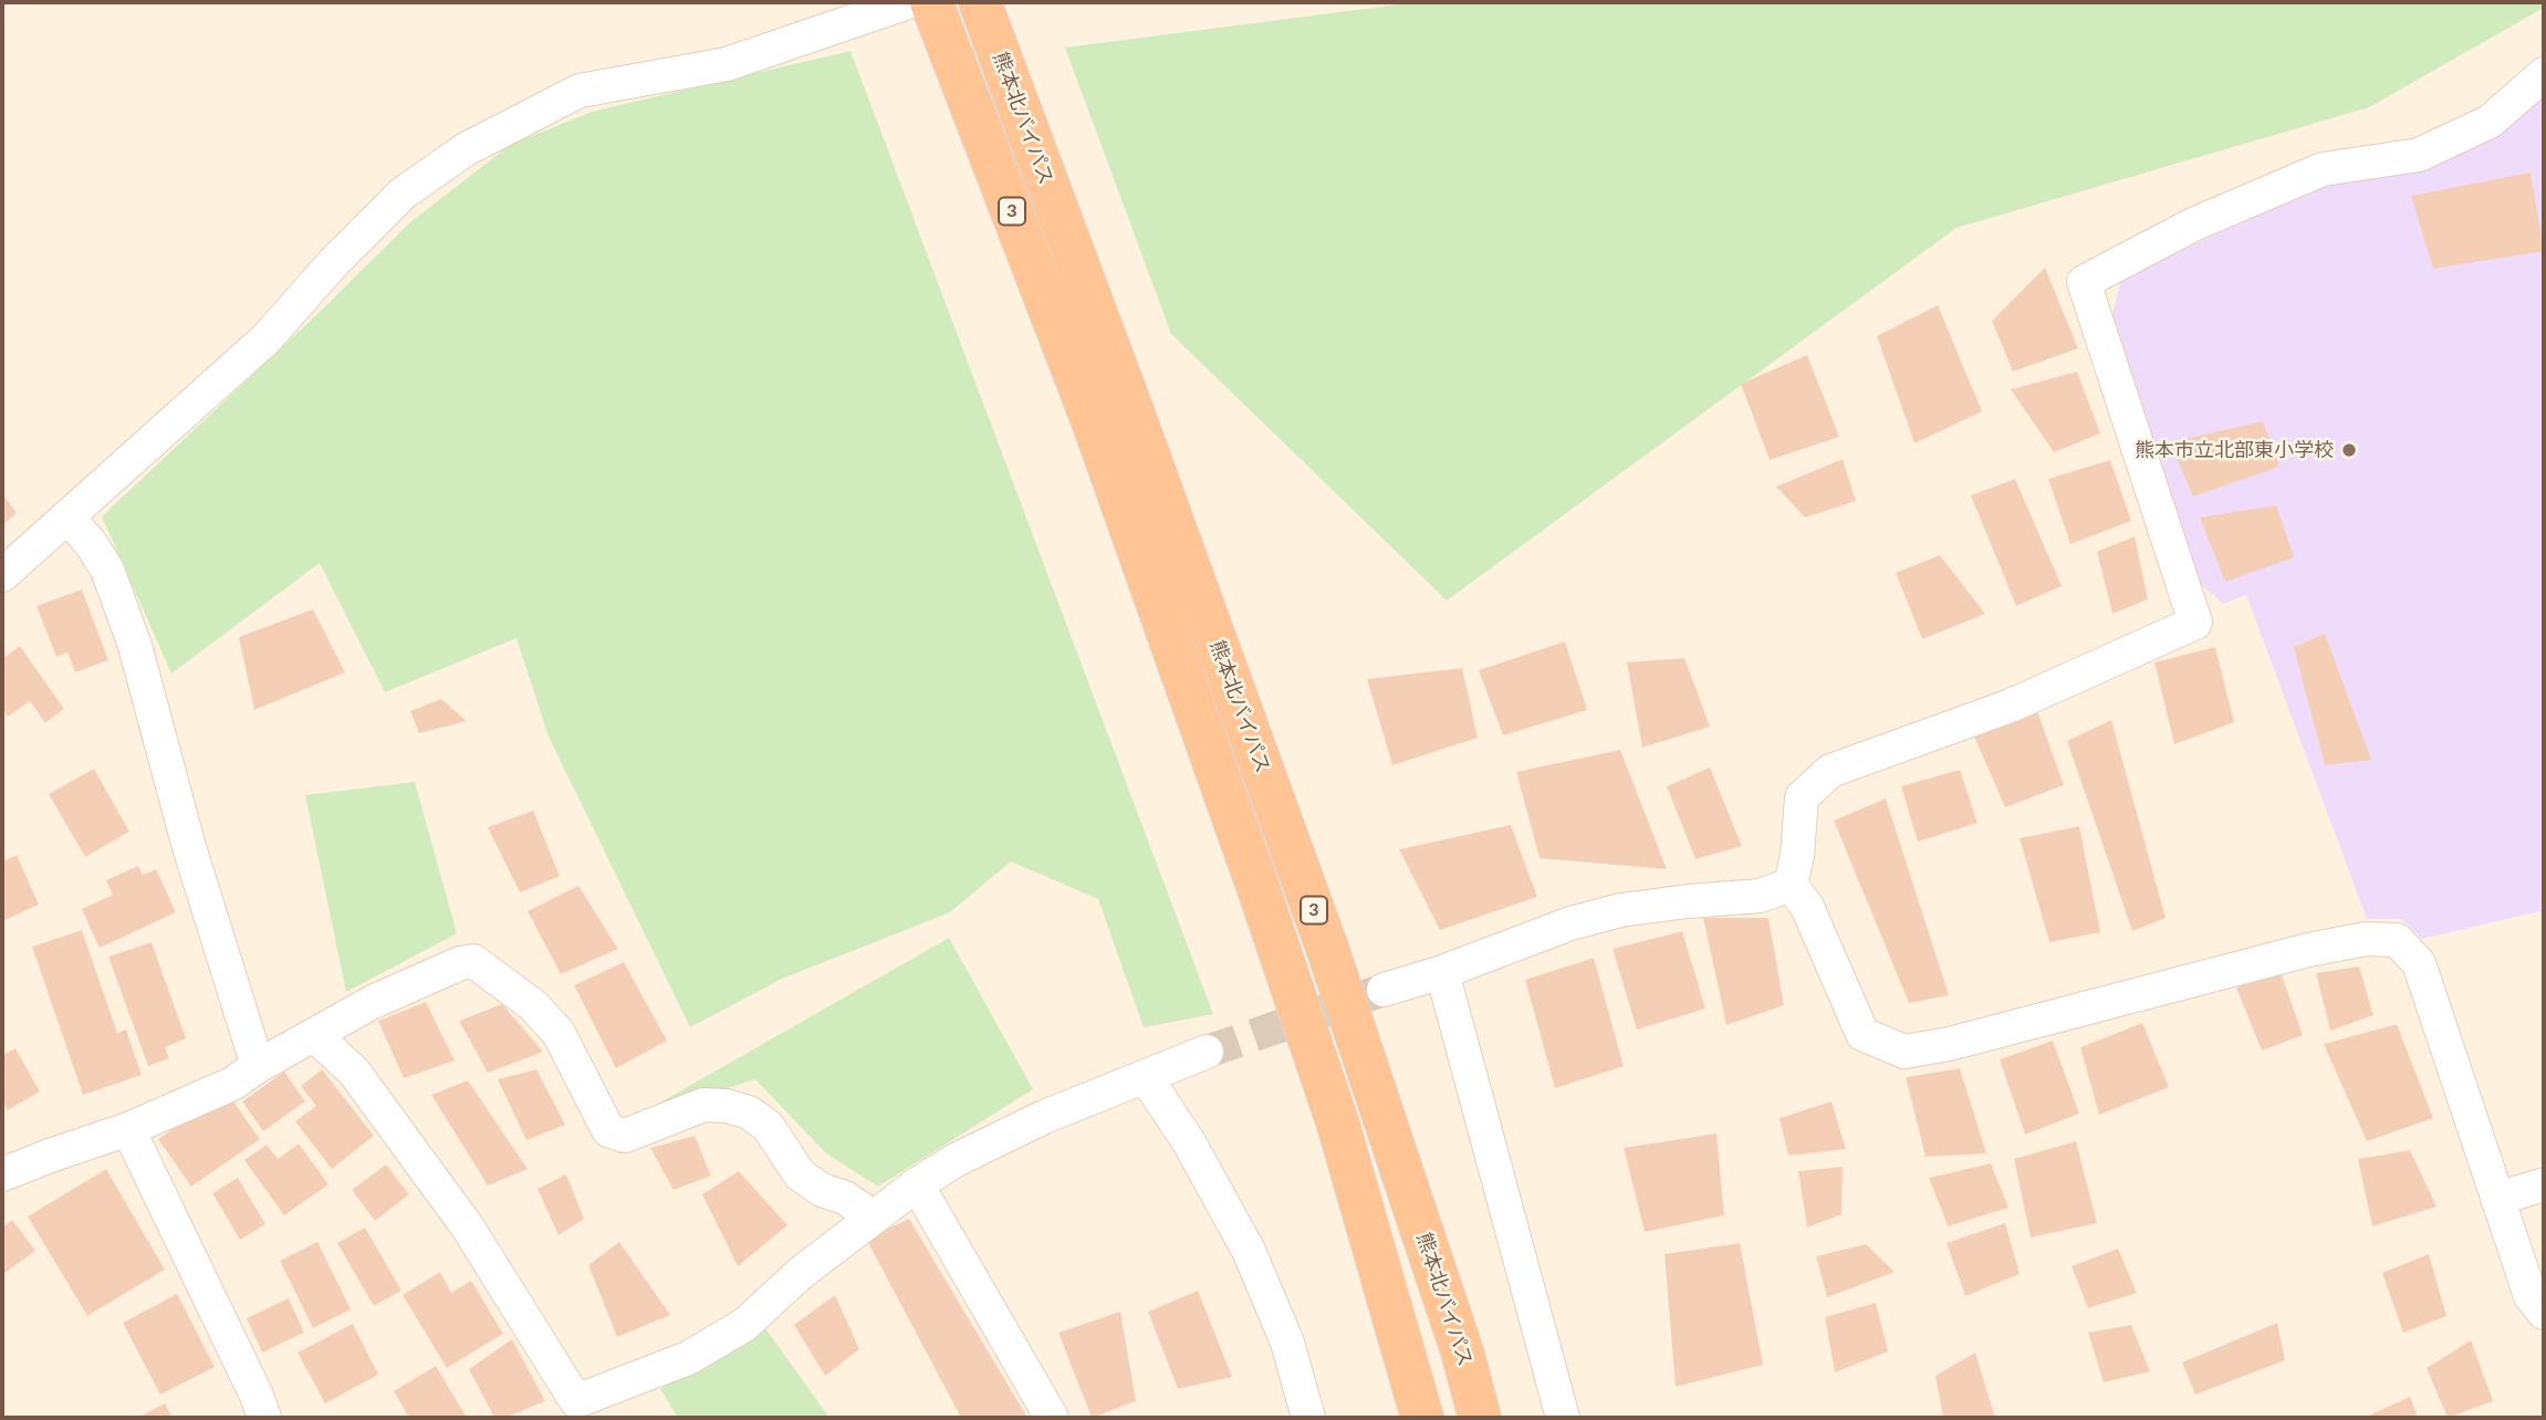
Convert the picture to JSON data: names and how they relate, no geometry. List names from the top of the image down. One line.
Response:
{"streets":{"highway":["熊本北バイパス","3"]},"places":["熊本市立北部東小学校"]}
